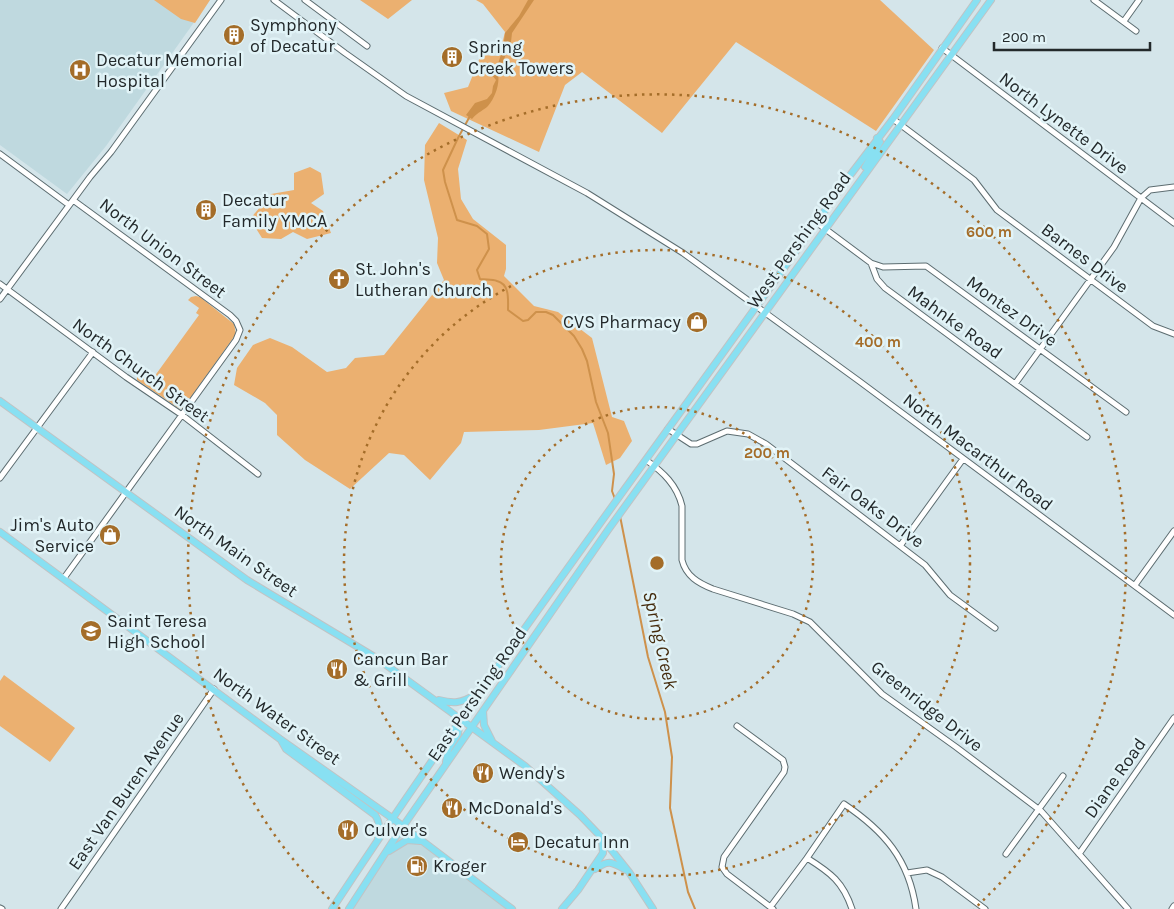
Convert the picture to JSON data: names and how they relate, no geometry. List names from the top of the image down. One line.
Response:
{"streets":{"main road":["West Pershing Road","North Main Street","East Pershing Road","North Water Street"],"street":["North Lynette Drive","North Union Street","Barnes Drive","Montez Drive","Mahnke Road","North Church Street","North Macarthur Road","Fair Oaks Drive","Greenridge Drive","Diane Road","East Van Buren Avenue"]},"crossings":[["North Lynette Drive","West Pershing Road"],["West Pershing Road","Barnes Drive"],["West Pershing Road","Mahnke Road"],["West Pershing Road","North Macarthur Road"],["West Pershing Road","Fair Oaks Drive"],["West Pershing Road","North Main Street"],["West Pershing Road","East Pershing Road"],["West Pershing Road","Greenridge Drive"],["West Pershing Road","North Water Street"],["North Union Street","North Church Street"],["Montez Drive","Mahnke Road"],["North Main Street","East Pershing Road"],["East Pershing Road","North Water Street"],["Greenridge Drive","Diane Road"],["North Water Street","East Van Buren Avenue"]],"water":["Spring Creek"],"places":{"building":["Symphony of Decatur","Spring Creek Towers","Decatur Family YMCA"],"hospital":["Decatur Memorial Hospital"],"church":["St. John's Lutheran Church"],"shop":["CVS Pharmacy","Jim's Auto Service"],"school or university":["Saint Teresa High School"],"restaurant":["Cancun Bar & Grill","Wendy's","McDonald's","Culver's"],"hotel":["Decatur Inn"],"fuel station":["Kroger"]},"scale_bar":"200 m","rings":["600 m","400 m","200 m"]}
